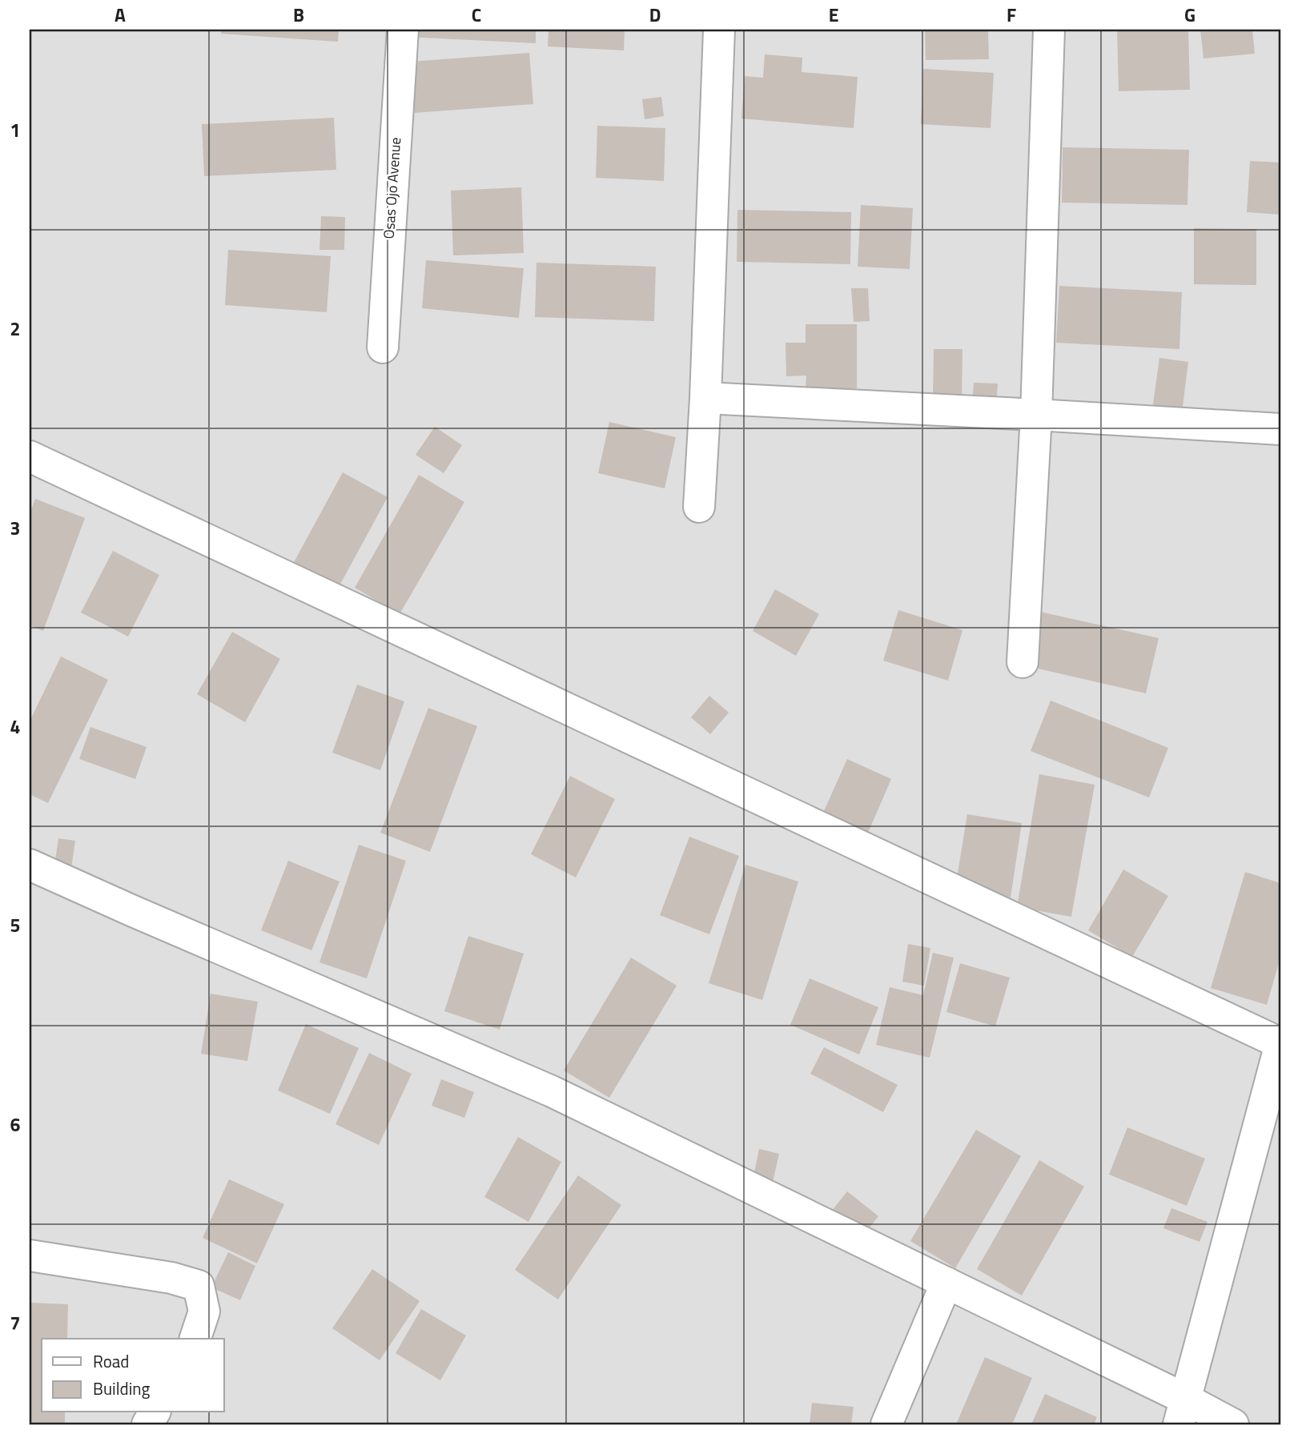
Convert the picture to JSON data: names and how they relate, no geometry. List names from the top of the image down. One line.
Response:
{"streets":{"street":["Osas Ojo Avenue"]},"legend":["Road","Building"],"grid":{"columns":["A","B","C","D","E","F","G"],"rows":["1","2","3","4","5","6","7"]}}
